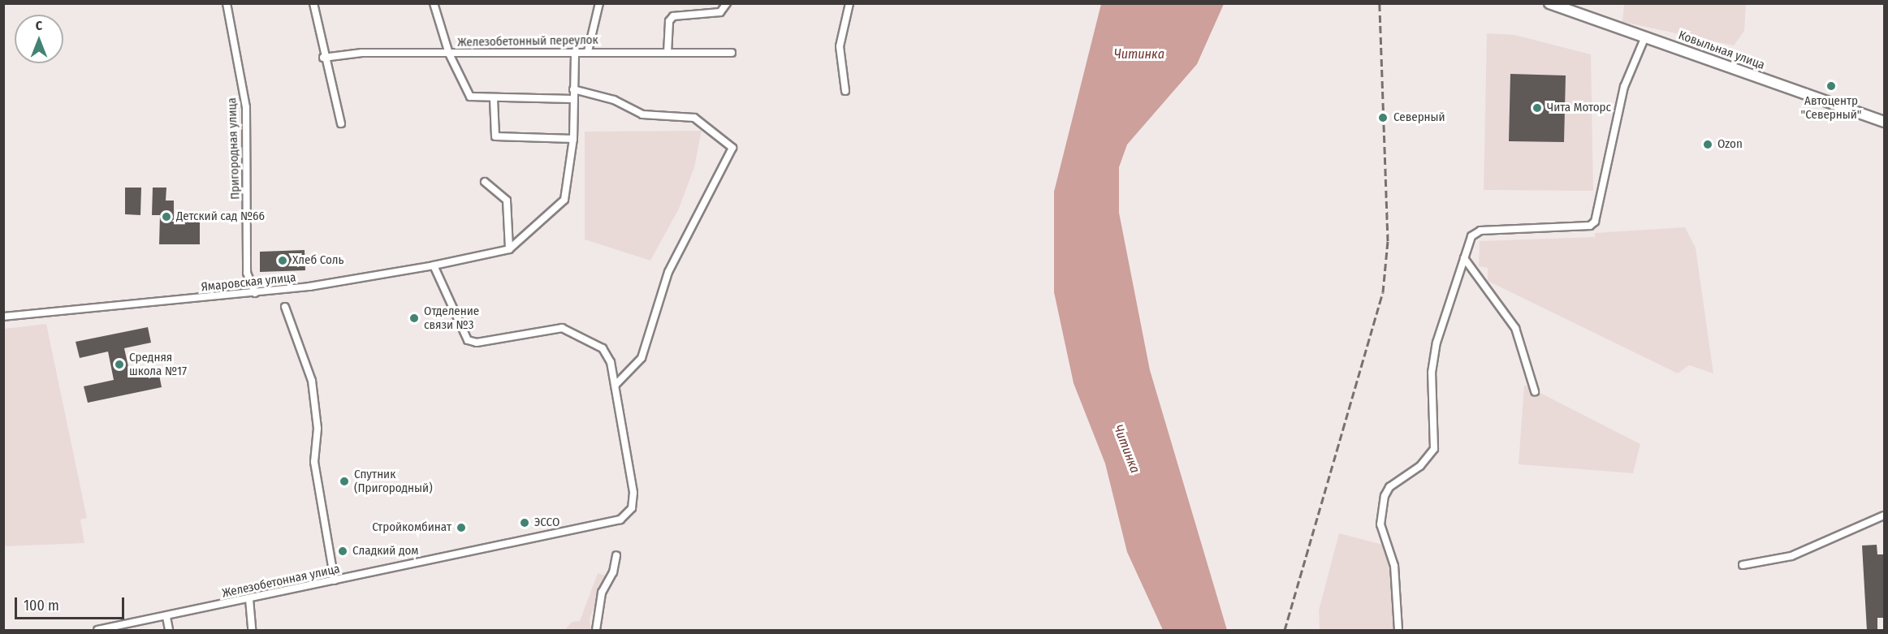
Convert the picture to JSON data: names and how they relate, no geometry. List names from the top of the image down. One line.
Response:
{"streets":{"main road":["Ковыльная улица"],"street":["Железобетонный переулок","Пригородная улица","Ямаровская улица","Железобетонная улица"]},"crossings":[["Пригородная улица","Ямаровская улица"],["Ямаровская улица","Железобетонная улица"]],"water":["Читинка"],"places":["Автоцентр \"Северный\"","Чита Моторс","Северный","Ozon","Детский сад №66","Хлеб Соль","Отделение связи №3","Средняя школа №17","Спутник (Пригородный)","ЭССО","Стройкомбинат","Сладкий дом"],"scale_bar":"100 m","north":"top"}
